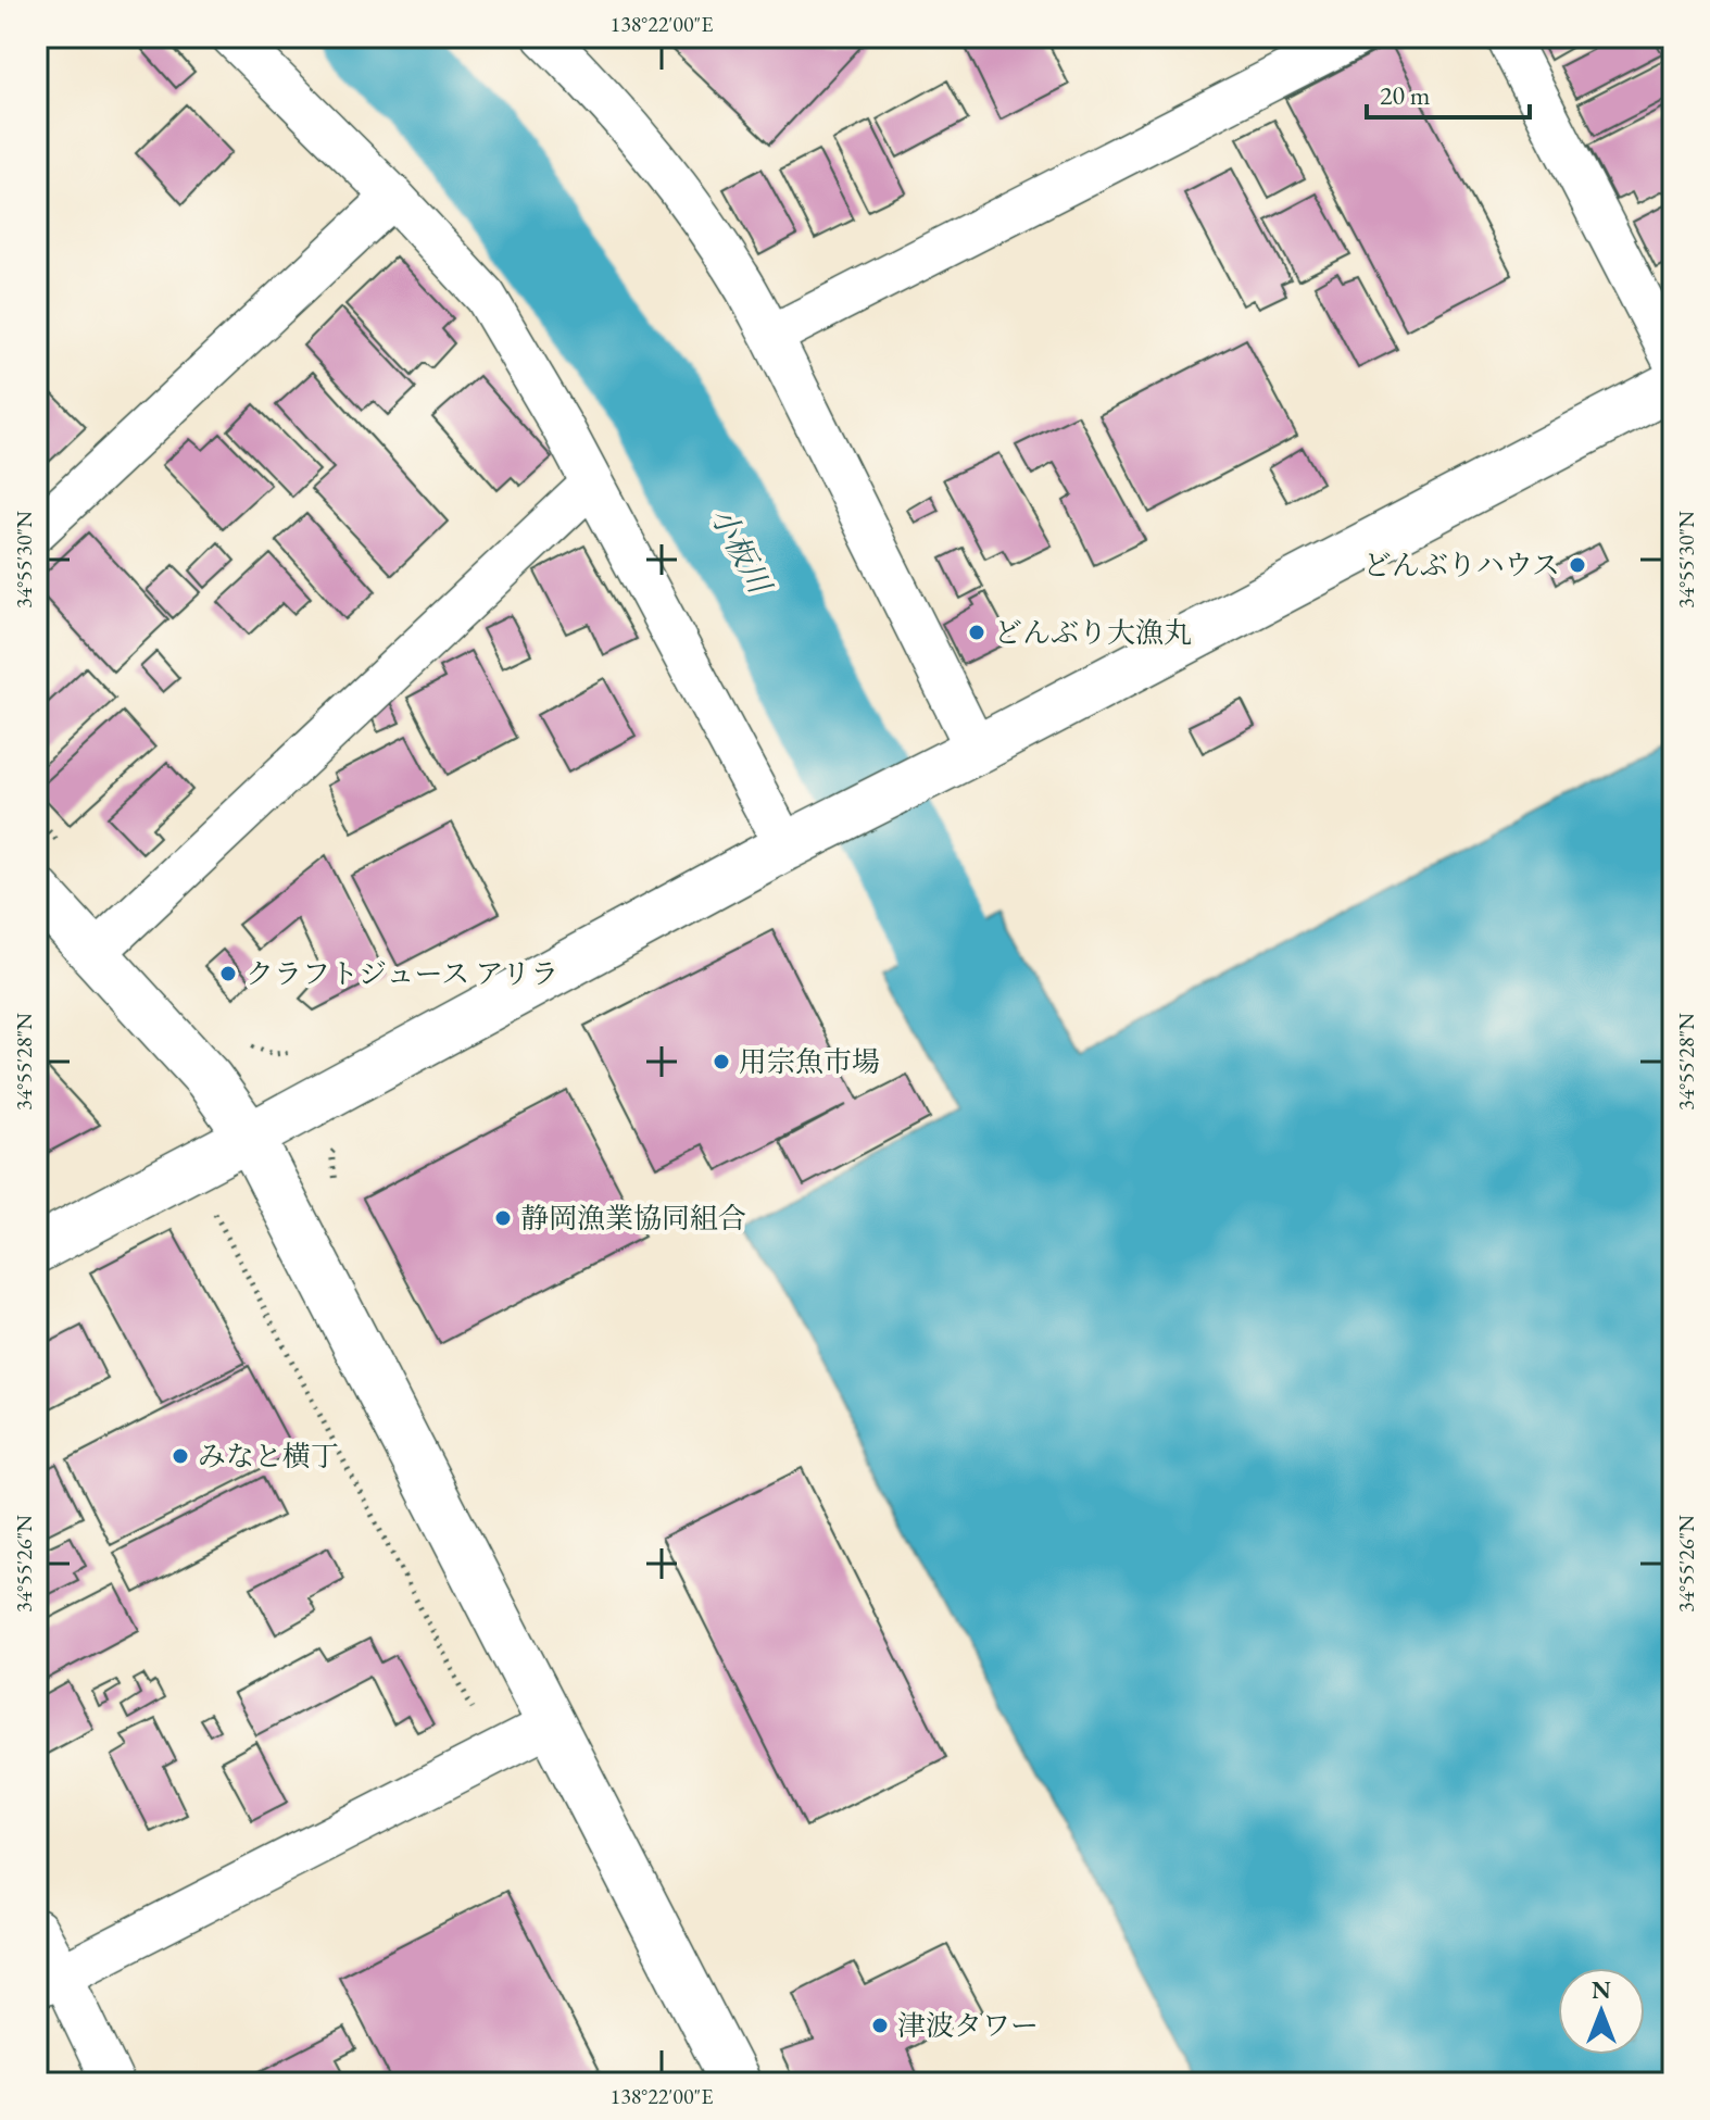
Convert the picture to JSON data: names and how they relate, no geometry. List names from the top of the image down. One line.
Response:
{"water":["小板川"],"places":["どんぶりハウス","どんぶり大漁丸","クラフトジュース アリラ","用宗魚市場","静岡漁業協同組合","みなと横丁","津波タワー"],"scale_bar":"20 m","north":"top","coordinates":["138°22'00\"E","34°55'30\"N","34°55'28\"N","34°55'26\"N"]}
